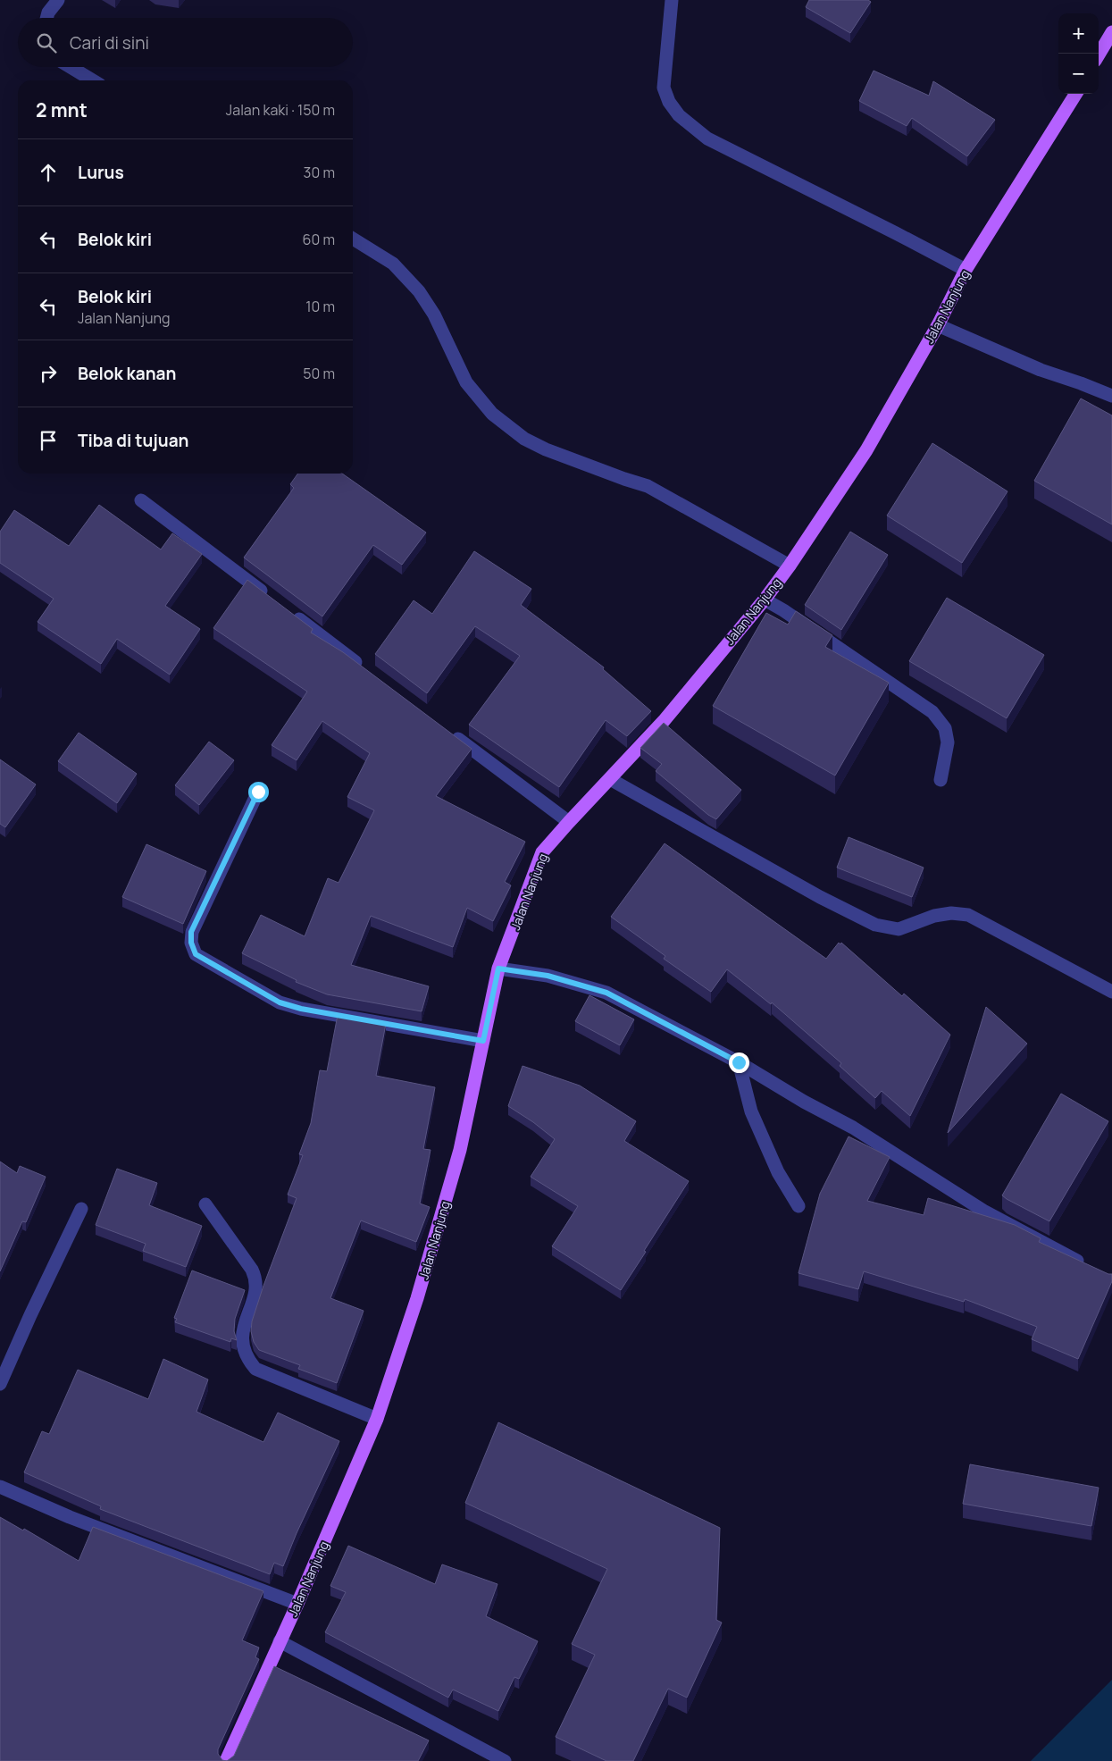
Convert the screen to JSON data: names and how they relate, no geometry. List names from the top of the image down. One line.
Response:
{"streets":{"main road":["Jalan Nanjung"]},"page":{"map_buttons":["+","−"],"search":"Cari di sini","heading":["2 mnt","Jalan kaki · 150 m"],"list":[["Lurus","30 m"],["Belok kiri","60 m"],["Belok kiri","Jalan Nanjung","10 m"],["Belok kanan","50 m"],"Tiba di tujuan"]}}
